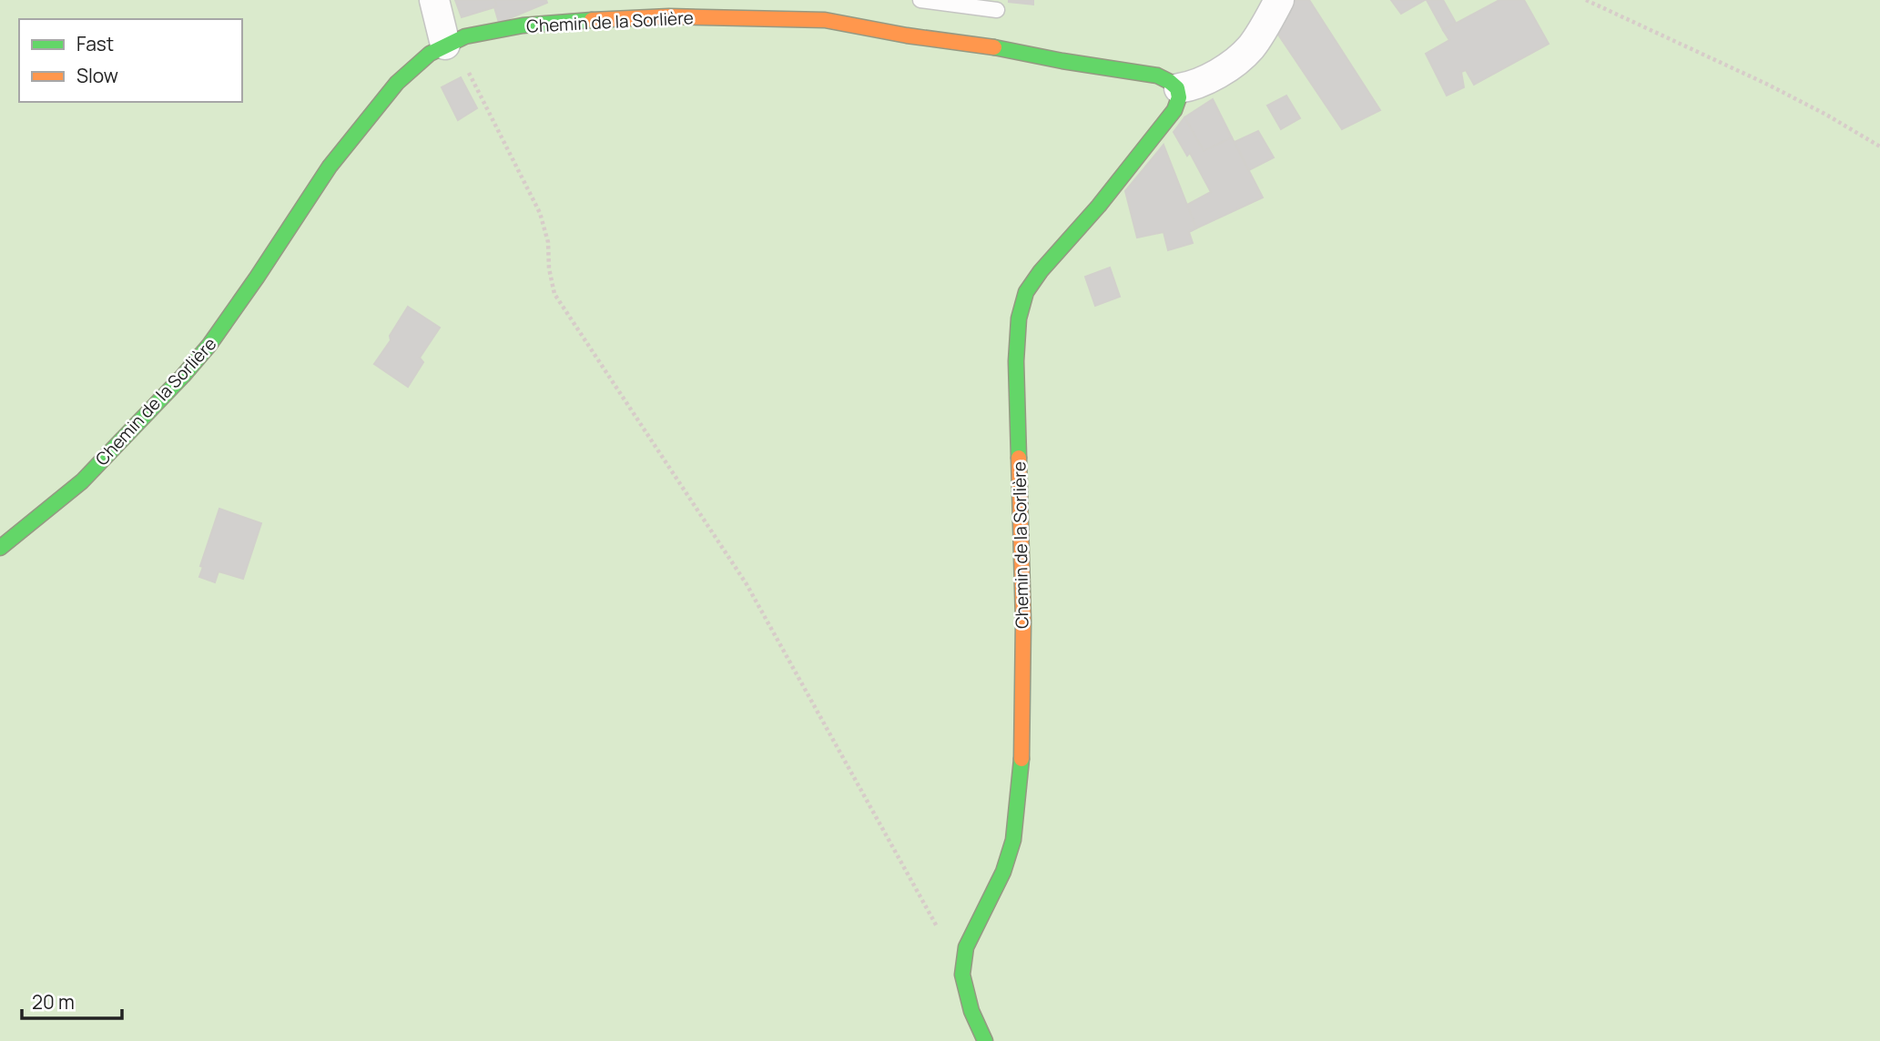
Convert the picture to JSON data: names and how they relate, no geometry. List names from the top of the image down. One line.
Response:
{"streets":{"street":["Chemin de la Sorlière"]},"legend":["Fast","Slow"],"scale_bar":"20 m"}
